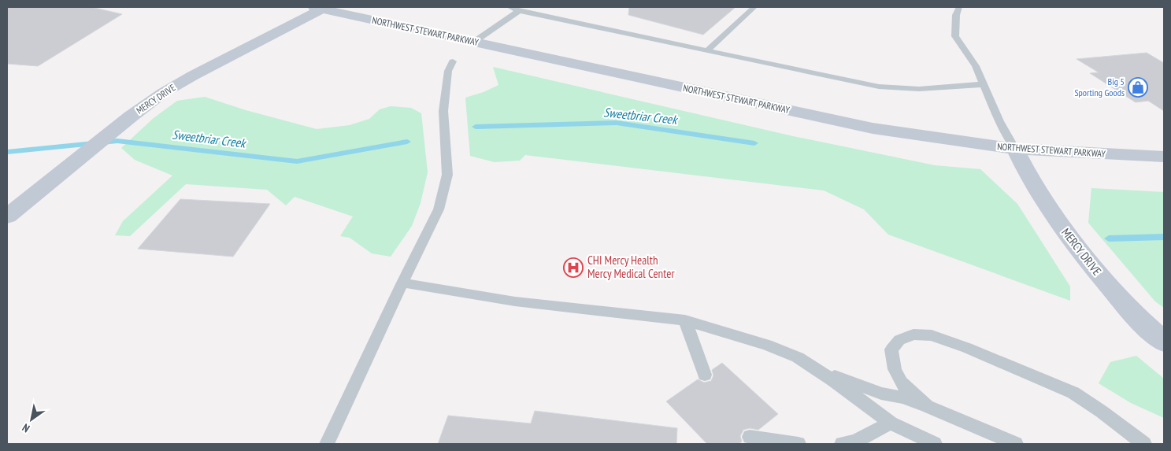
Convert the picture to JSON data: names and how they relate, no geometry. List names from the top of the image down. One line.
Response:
{"streets":{"main road":["NORTHWEST STEWART PARKWAY","MERCY DRIVE"]},"crossings":[["NORTHWEST STEWART PARKWAY","MERCY DRIVE"]],"water":["Sweetbriar Creek"],"places":{"shop":["Big 5 Sporting Goods"],"hospital":["CHI Mercy Health Mercy Medical Center"]},"north":"bottom left"}
